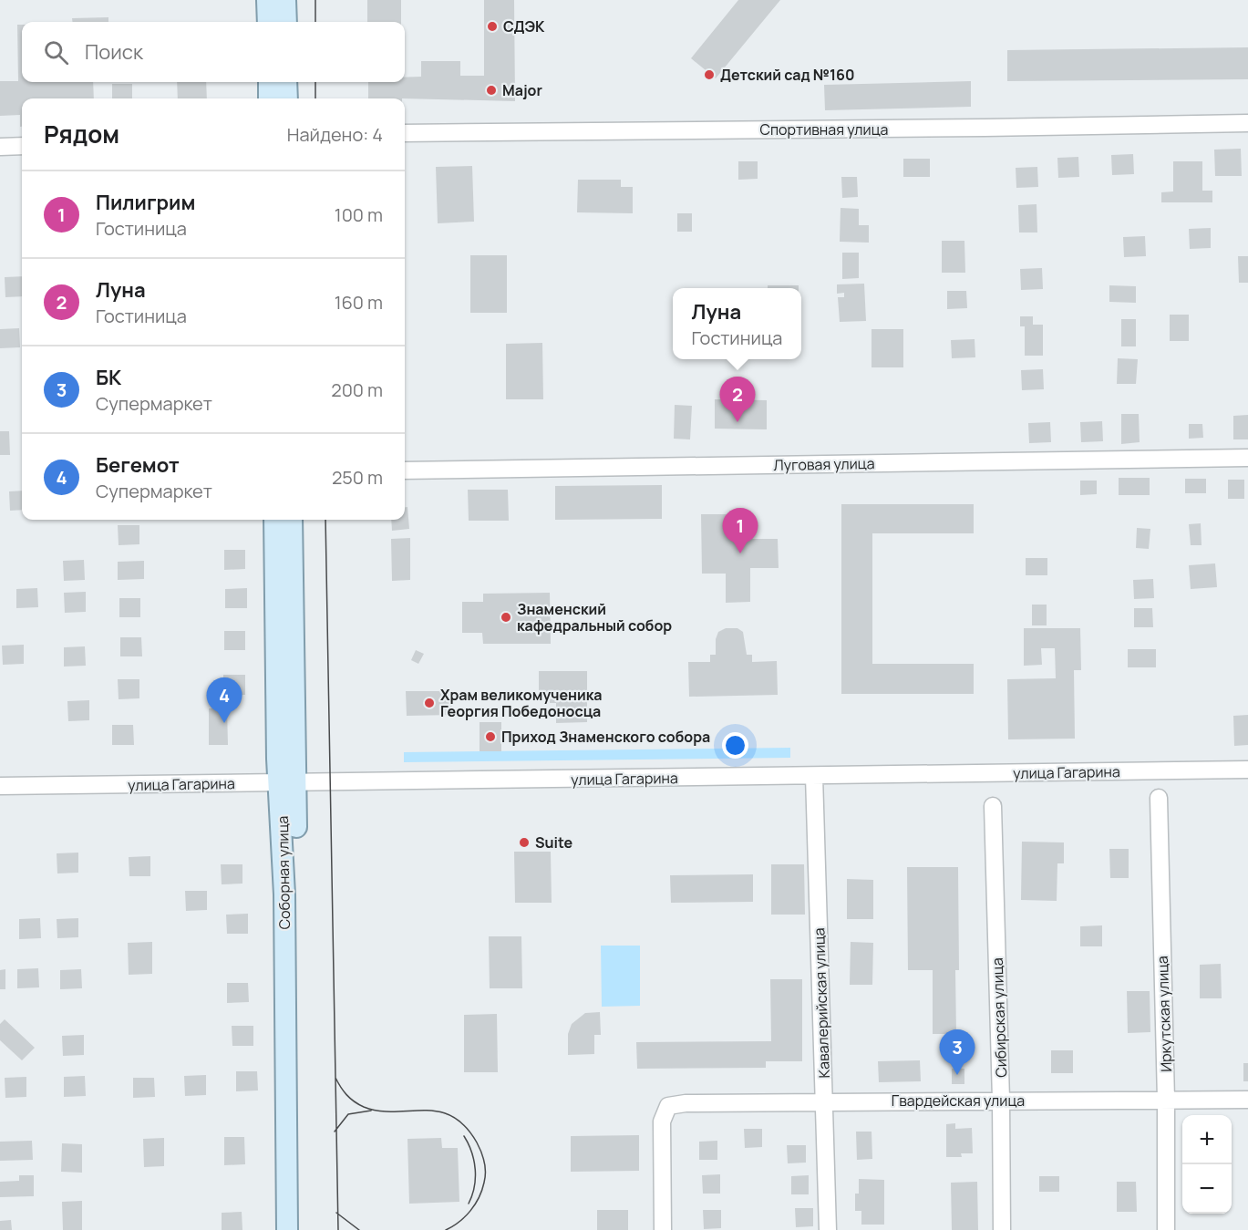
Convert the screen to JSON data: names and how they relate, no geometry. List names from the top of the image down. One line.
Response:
{"streets":{"main road":["Соборная улица"],"street":["Спортивная улица","Луговая улица","улица Гагарина","Кавалерийская улица","Иркутская улица","Сибирская улица","Гвардейская улица"]},"crossings":[["улица Гагарина","Соборная улица"],["улица Гагарина","Кавалерийская улица"],["Кавалерийская улица","Гвардейская улица"],["Иркутская улица","Гвардейская улица"],["Сибирская улица","Гвардейская улица"]],"places":["СДЭК","Детский сад №160","Major","Знаменский кафедральный собор","Храм великомученика Георгия Победоносца","Приход Знаменского собора","Suite"],"page":{"search":"Поиск","heading":["Рядом","Найдено: 4"],"list":[{"mark":"1","name":"Пилигрим","note":"Гостиница","value":"100 m"},{"mark":"2","name":"Луна","note":"Гостиница","value":"160 m"},{"mark":"3","name":"БК","note":"Супермаркет","value":"200 m"},{"mark":"4","name":"Бегемот","note":"Супермаркет","value":"250 m"}],"popup":["Луна","Гостиница"],"pins":["2","1","4","3"],"map_buttons":["+","−"]}}
